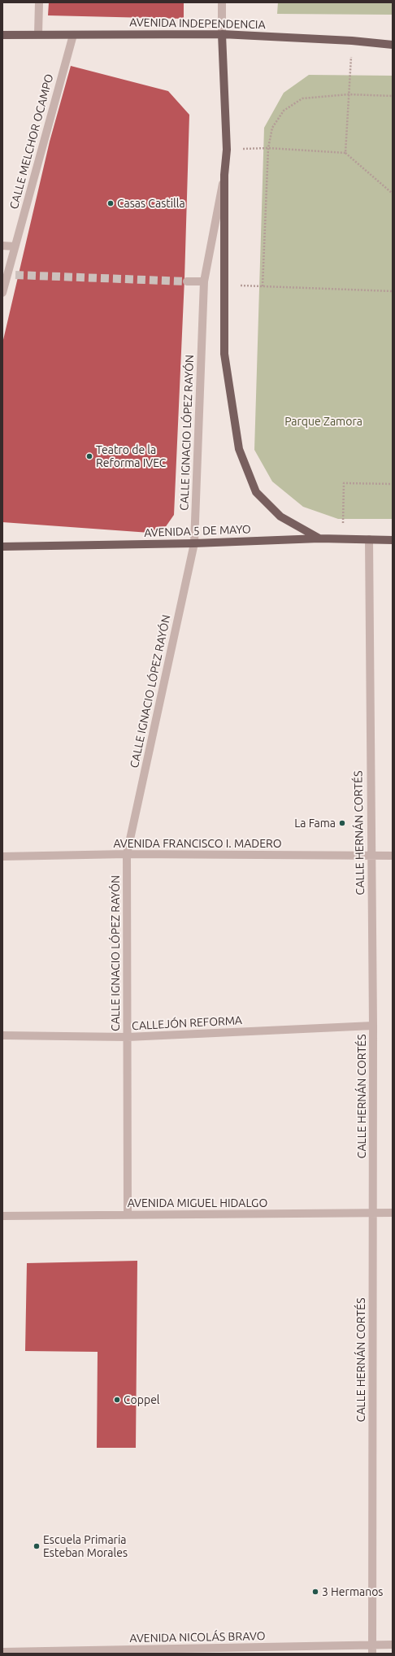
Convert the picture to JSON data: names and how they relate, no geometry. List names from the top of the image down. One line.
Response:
{"streets":{"main road":["AVENIDA INDEPENDENCIA","CALLE IGNACIO LÓPEZ RAYÓN","AVENIDA 5 DE MAYO"],"street":["CALLE MELCHOR OCAMPO","CALLE HERNÁN CORTÉS","AVENIDA FRANCISCO I. MADERO","CALLEJÓN REFORMA","AVENIDA MIGUEL HIDALGO","AVENIDA NICOLÁS BRAVO"]},"crossings":[["AVENIDA INDEPENDENCIA","CALLE MELCHOR OCAMPO"],["AVENIDA INDEPENDENCIA","CALLE IGNACIO LÓPEZ RAYÓN"],["CALLE IGNACIO LÓPEZ RAYÓN","AVENIDA 5 DE MAYO"],["CALLE IGNACIO LÓPEZ RAYÓN","AVENIDA FRANCISCO I. MADERO"],["CALLE IGNACIO LÓPEZ RAYÓN","CALLEJÓN REFORMA"],["CALLE IGNACIO LÓPEZ RAYÓN","AVENIDA MIGUEL HIDALGO"],["AVENIDA 5 DE MAYO","CALLE HERNÁN CORTÉS"],["CALLE HERNÁN CORTÉS","AVENIDA FRANCISCO I. MADERO"],["CALLE HERNÁN CORTÉS","CALLEJÓN REFORMA"],["CALLE HERNÁN CORTÉS","AVENIDA MIGUEL HIDALGO"],["CALLE HERNÁN CORTÉS","AVENIDA NICOLÁS BRAVO"]],"parks":["Parque Zamora"],"places":["Casas Castilla","Teatro de la Reforma IVEC","La Fama","Coppel","Escuela Primaria Esteban Morales","3 Hermanos"]}
